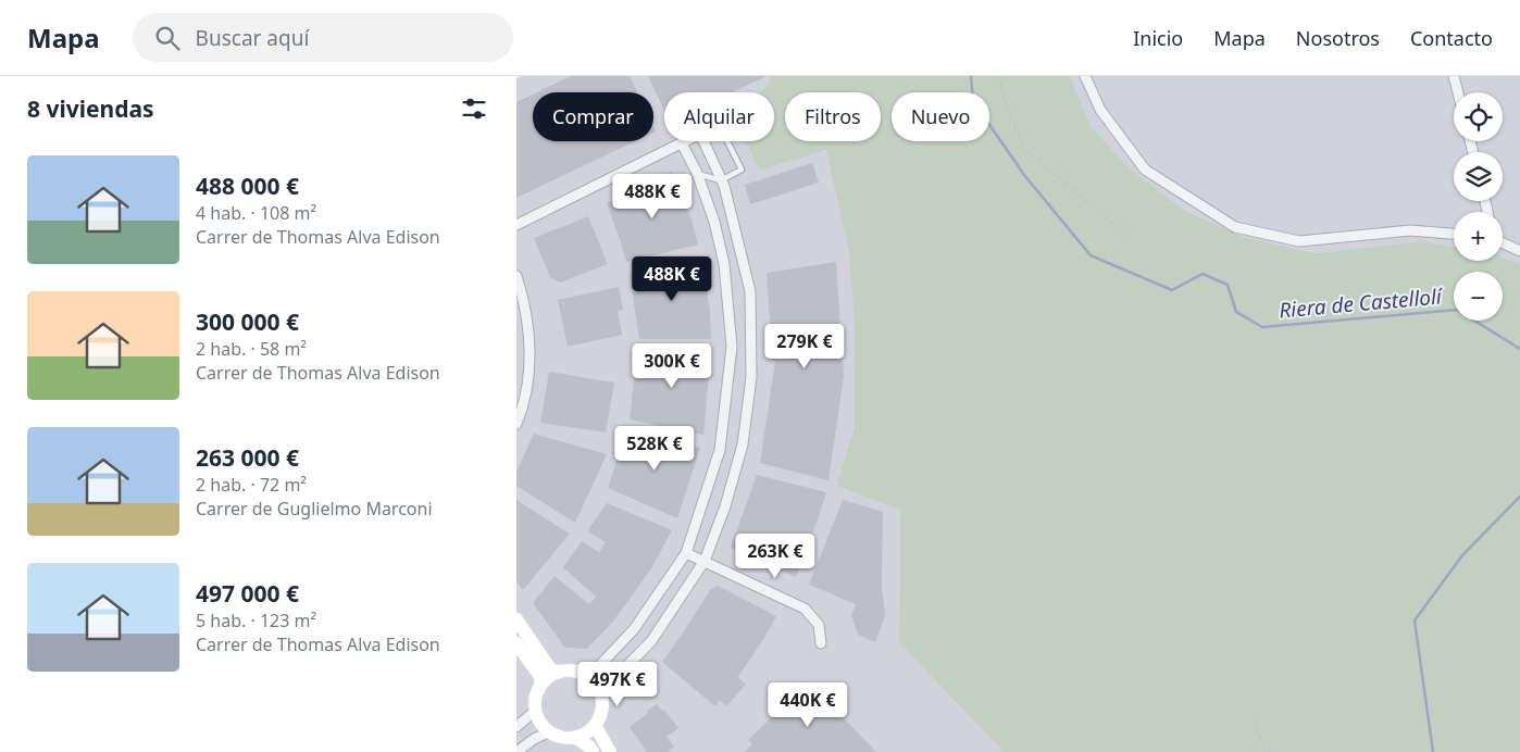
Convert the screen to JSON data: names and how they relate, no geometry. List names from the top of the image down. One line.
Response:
{"water":["Riera de Castellolí"],"page":{"header":"Mapa","search":"Buscar aquí","nav":["Inicio","Mapa","Nosotros","Contacto"],"heading":"8 viviendas","map_buttons":["+","−"],"chip":["Comprar","Alquilar","Filtros","Nuevo"],"list":[{"name":"488 000 €","note":"4 hab. · 108 m² · Carrer de Thomas Alva Edison"},{"name":"300 000 €","note":"2 hab. · 58 m² · Carrer de Thomas Alva Edison"},{"name":"263 000 €","note":"2 hab. · 72 m² · Carrer de Guglielmo Marconi"},{"name":"497 000 €","note":"5 hab. · 123 m² · Carrer de Thomas Alva Edison"}],"price":["488K €","488K €","279K €","300K €","528K €","263K €","497K €","440K €"]}}
